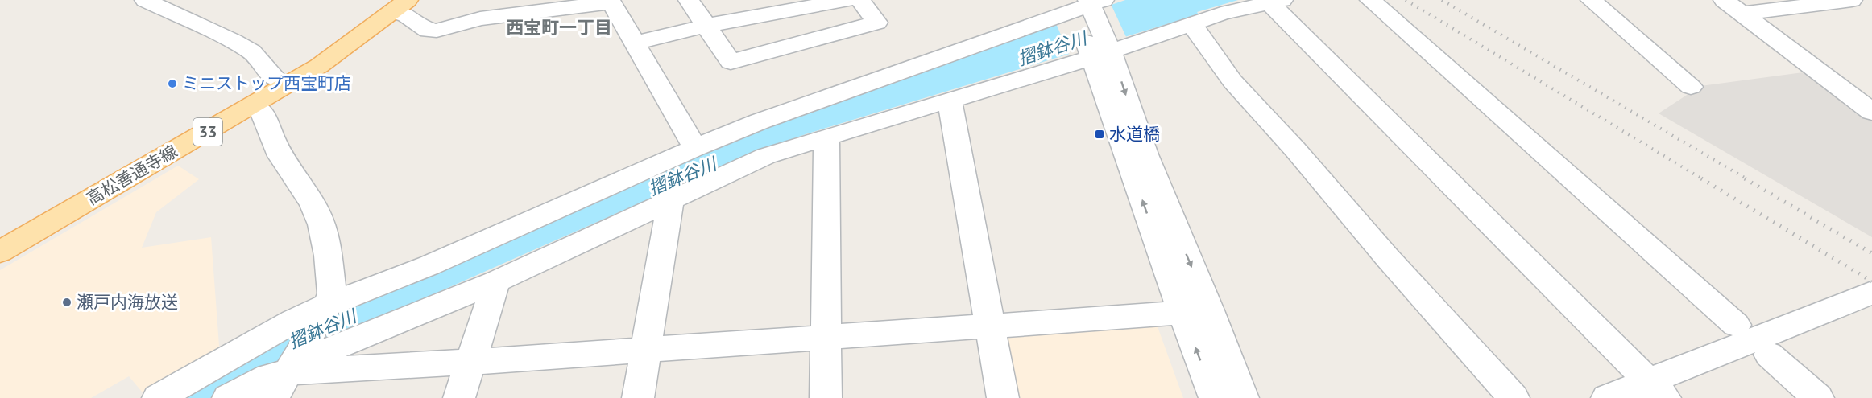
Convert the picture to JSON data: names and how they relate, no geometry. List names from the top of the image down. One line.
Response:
{"streets":{"main road":["33","高松善通寺線"]},"districts":["西宝町一丁目"],"water":["摺鉢谷川"],"places":{"other":["ミニストップ西宝町店","瀬戸内海放送"],"transit":["水道橋"]}}
